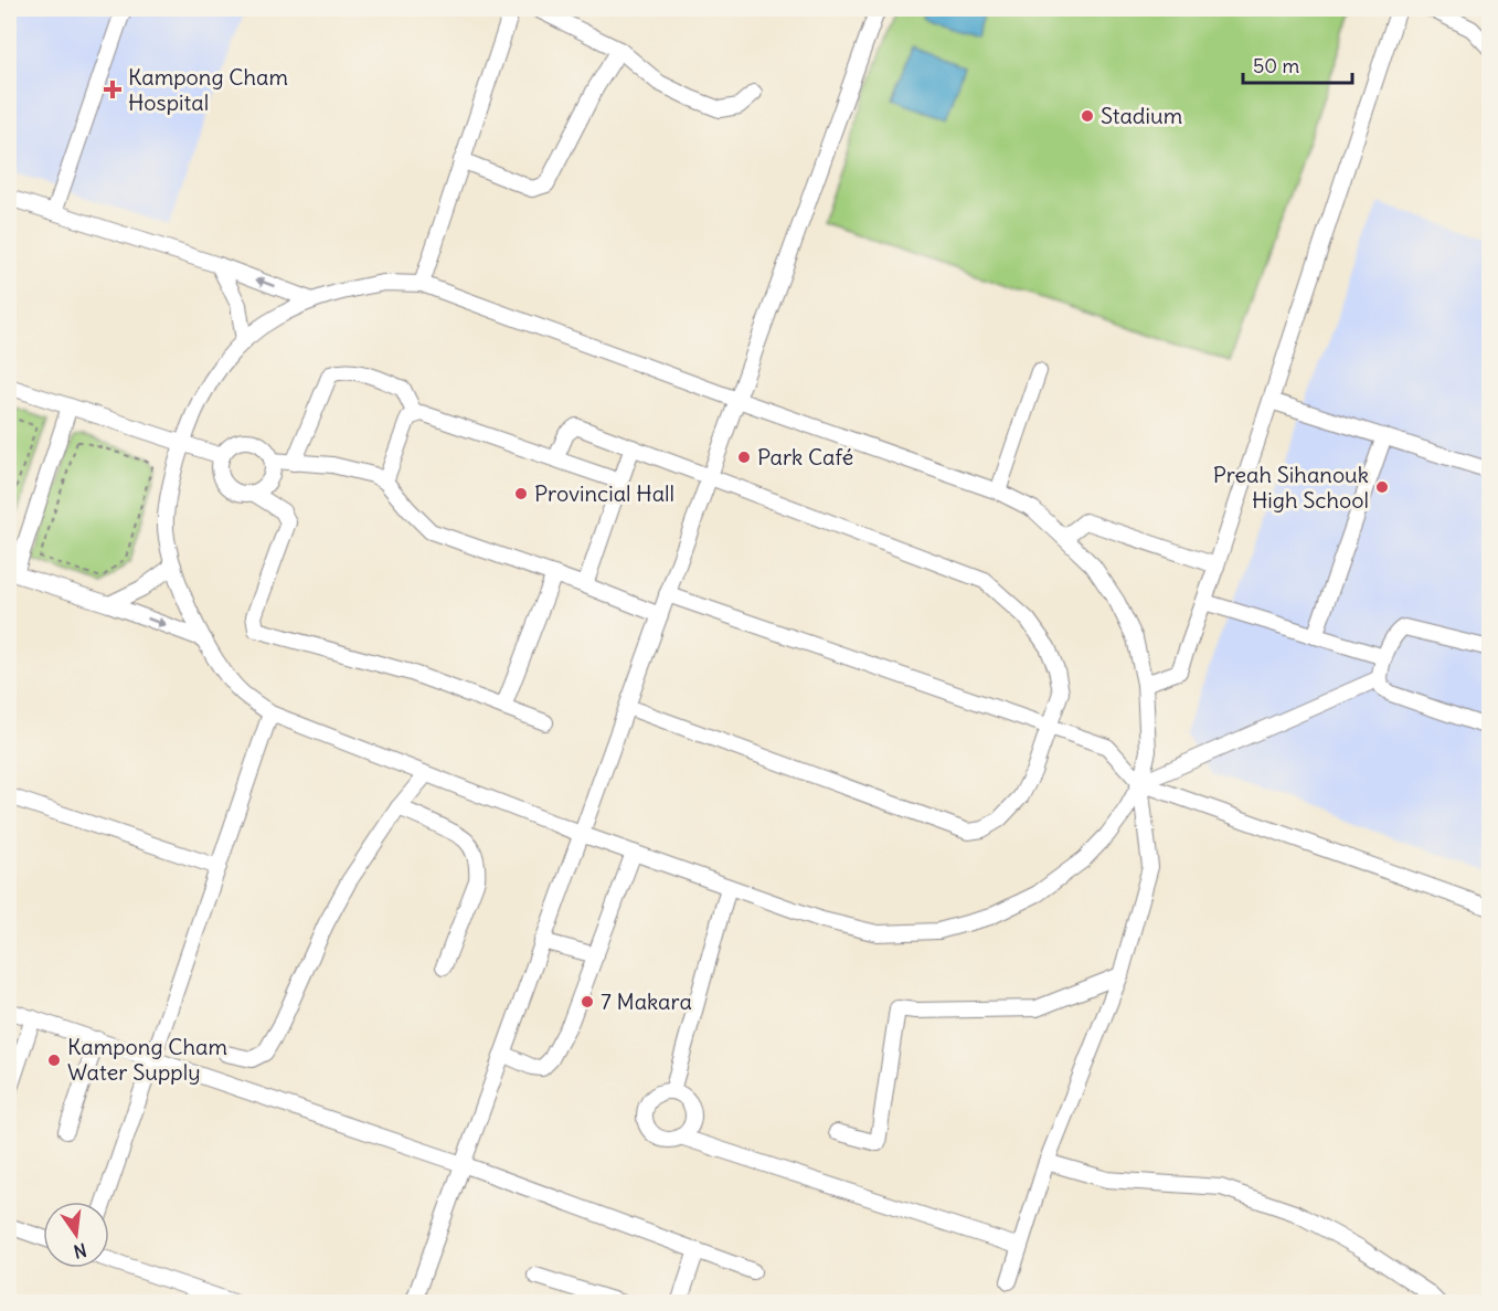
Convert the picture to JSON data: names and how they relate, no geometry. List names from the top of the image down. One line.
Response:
{"places":{"health":["Kampong Cham Hospital"],"other":["Stadium","Park Café","Preah Sihanouk High School","Provincial Hall","7 Makara","Kampong Cham Water Supply"]},"scale_bar":"50 m","north":"bottom"}
